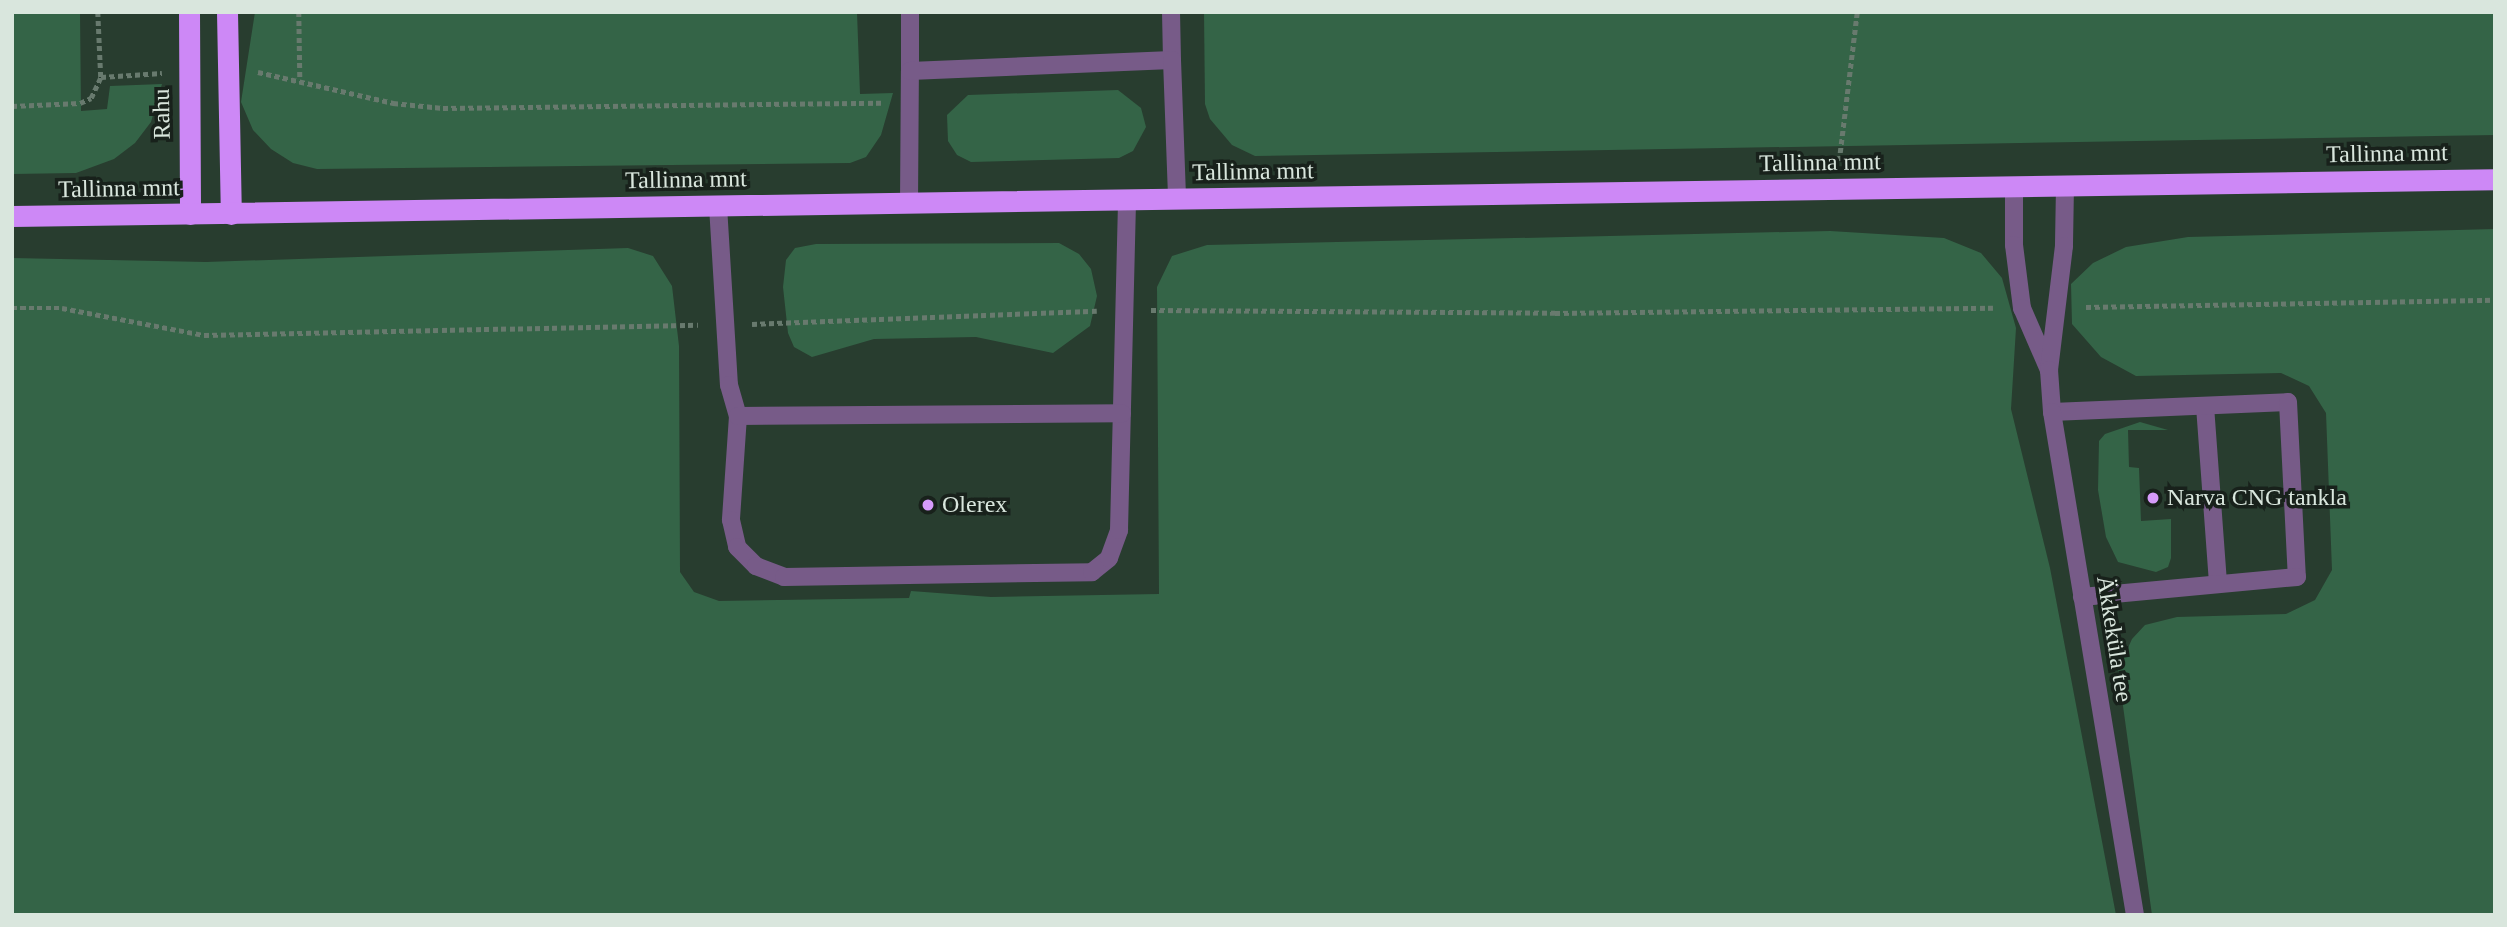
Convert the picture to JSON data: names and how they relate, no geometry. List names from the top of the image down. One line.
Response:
{"streets":{"highway":["Rahu","Tallinna mnt"],"street":["Äkkeküla tee"]},"crossings":[["Rahu","Tallinna mnt"],["Tallinna mnt","Äkkeküla tee"]],"places":["Narva CNG tankla","Olerex"]}
